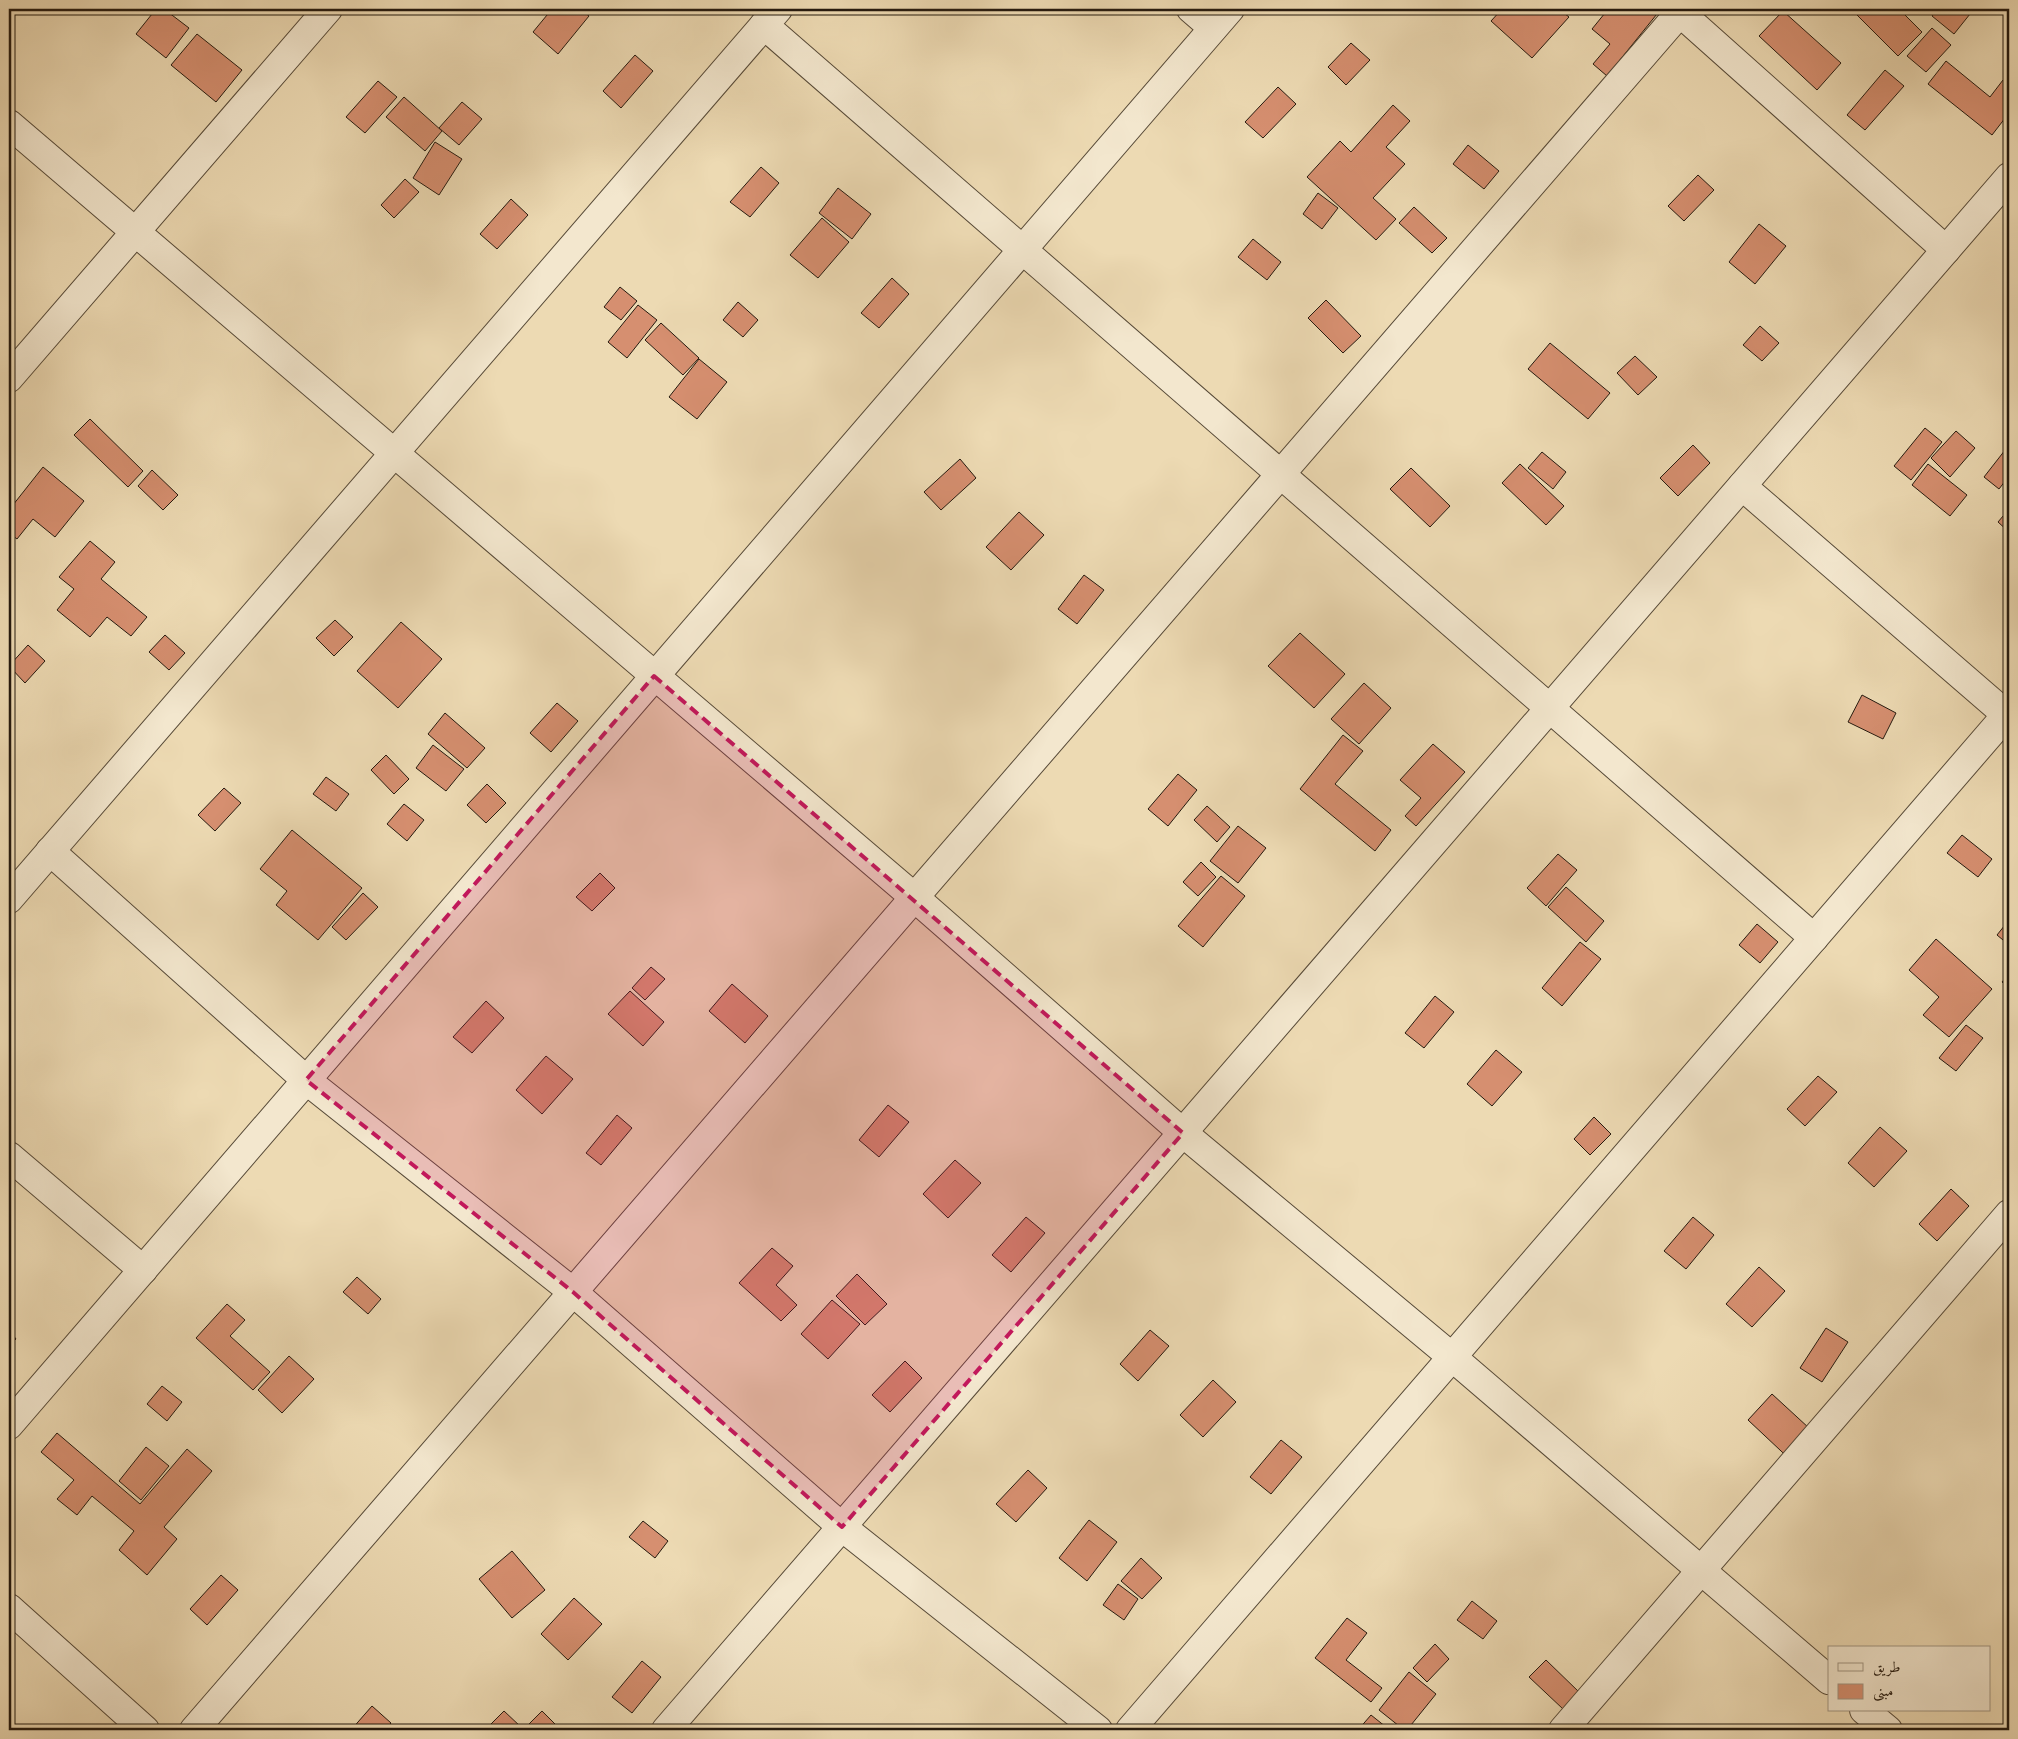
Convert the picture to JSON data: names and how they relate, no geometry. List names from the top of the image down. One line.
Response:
{"legend":["طريق","مبنى"]}
